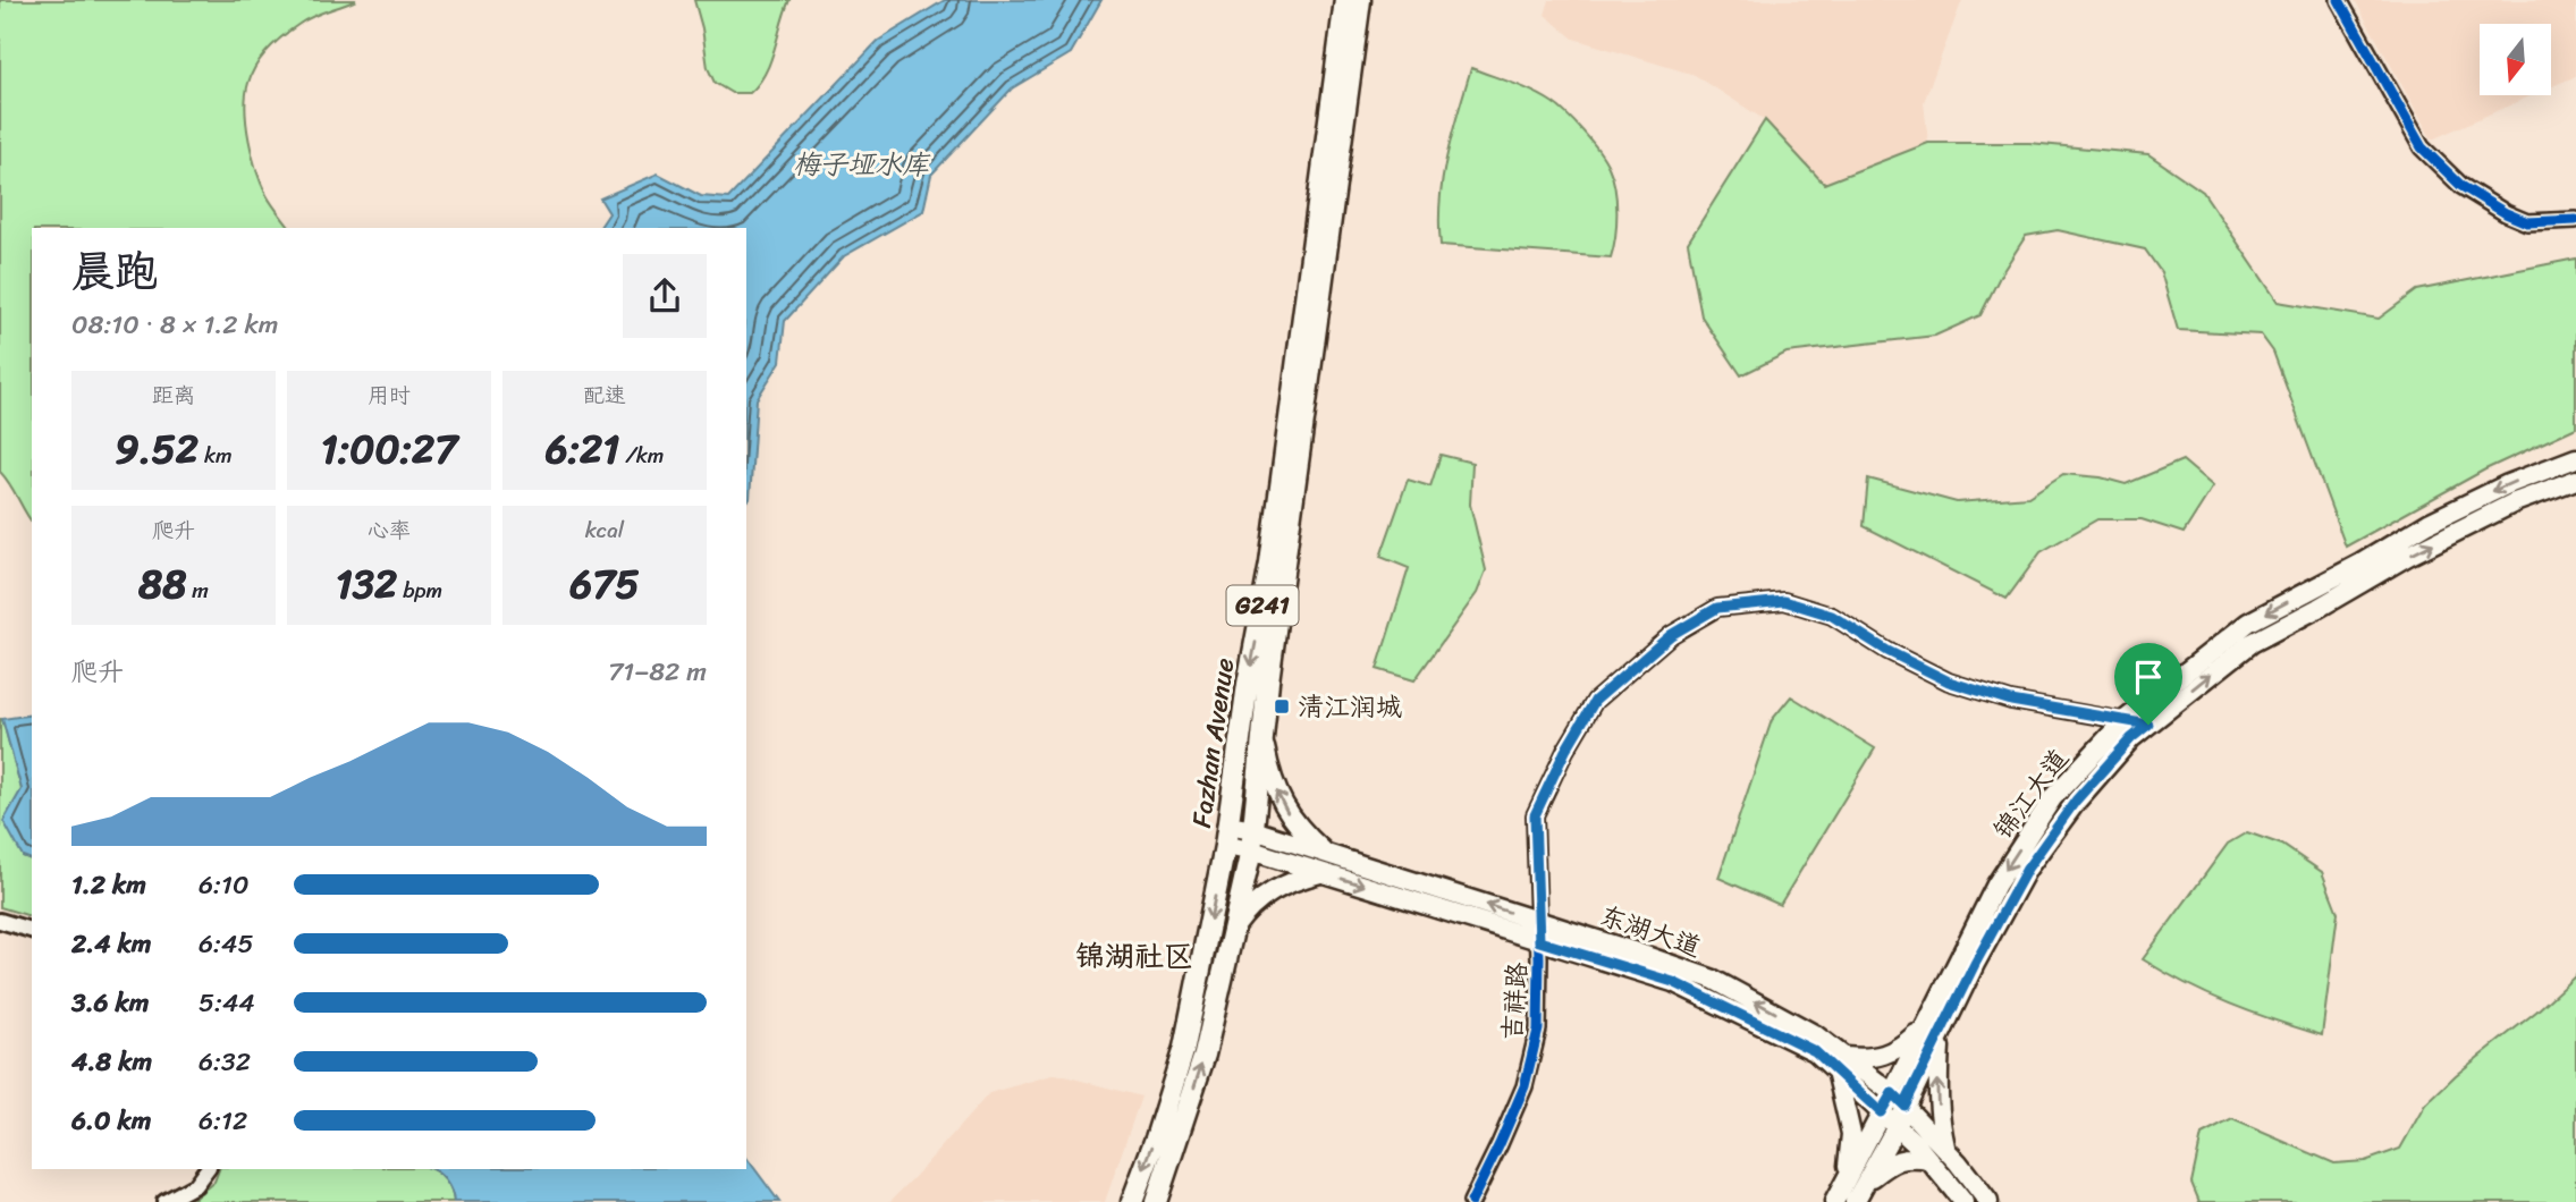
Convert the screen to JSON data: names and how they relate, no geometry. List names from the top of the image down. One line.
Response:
{"streets":{"highway":["G241","Fazhan Avenue"],"main road":["锦江大道","东湖大道"],"street":["吉祥路"]},"crossings":[["Fazhan Avenue","东湖大道"],["锦江大道","东湖大道"],["锦江大道","吉祥路"],["东湖大道","吉祥路"]],"districts":["锦湖社区"],"water":["梅子垭水库"],"places":{"transit":["清江润城"]},"north":"bottom","page":{"heading":["晨跑","08:10 · 8 × 1.2 km"],"stats":[["距离","9.52 km"],["用时","1:00:27"],["配速","6:21 /km"],["爬升","88 m"],["心率","132 bpm"],["kcal","675"]],"chart":["爬升","71–82 m"],"list":[{"name":"1.2 km","note":"6:10"},{"name":"2.4 km","note":"6:45"},{"name":"3.6 km","note":"5:44"},{"name":"4.8 km","note":"6:32"},{"name":"6.0 km","note":"6:12"}]}}
